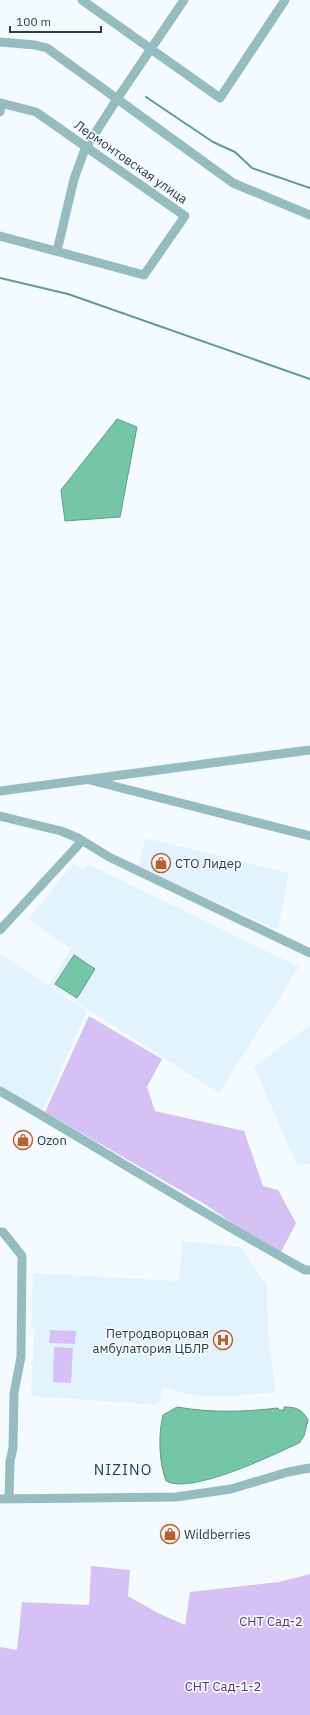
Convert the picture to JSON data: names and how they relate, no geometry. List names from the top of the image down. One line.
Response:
{"streets":{"street":["Лермонтовская улица"]},"districts":["NIZINO"],"parks":["СНТ Сад-2","СНТ Сад-1-2"],"places":{"shop":["СТО Лидер","Ozon","Wildberries"],"hospital":["Петродворцовая амбулатория ЦБЛР"]},"scale_bar":"100 m"}
